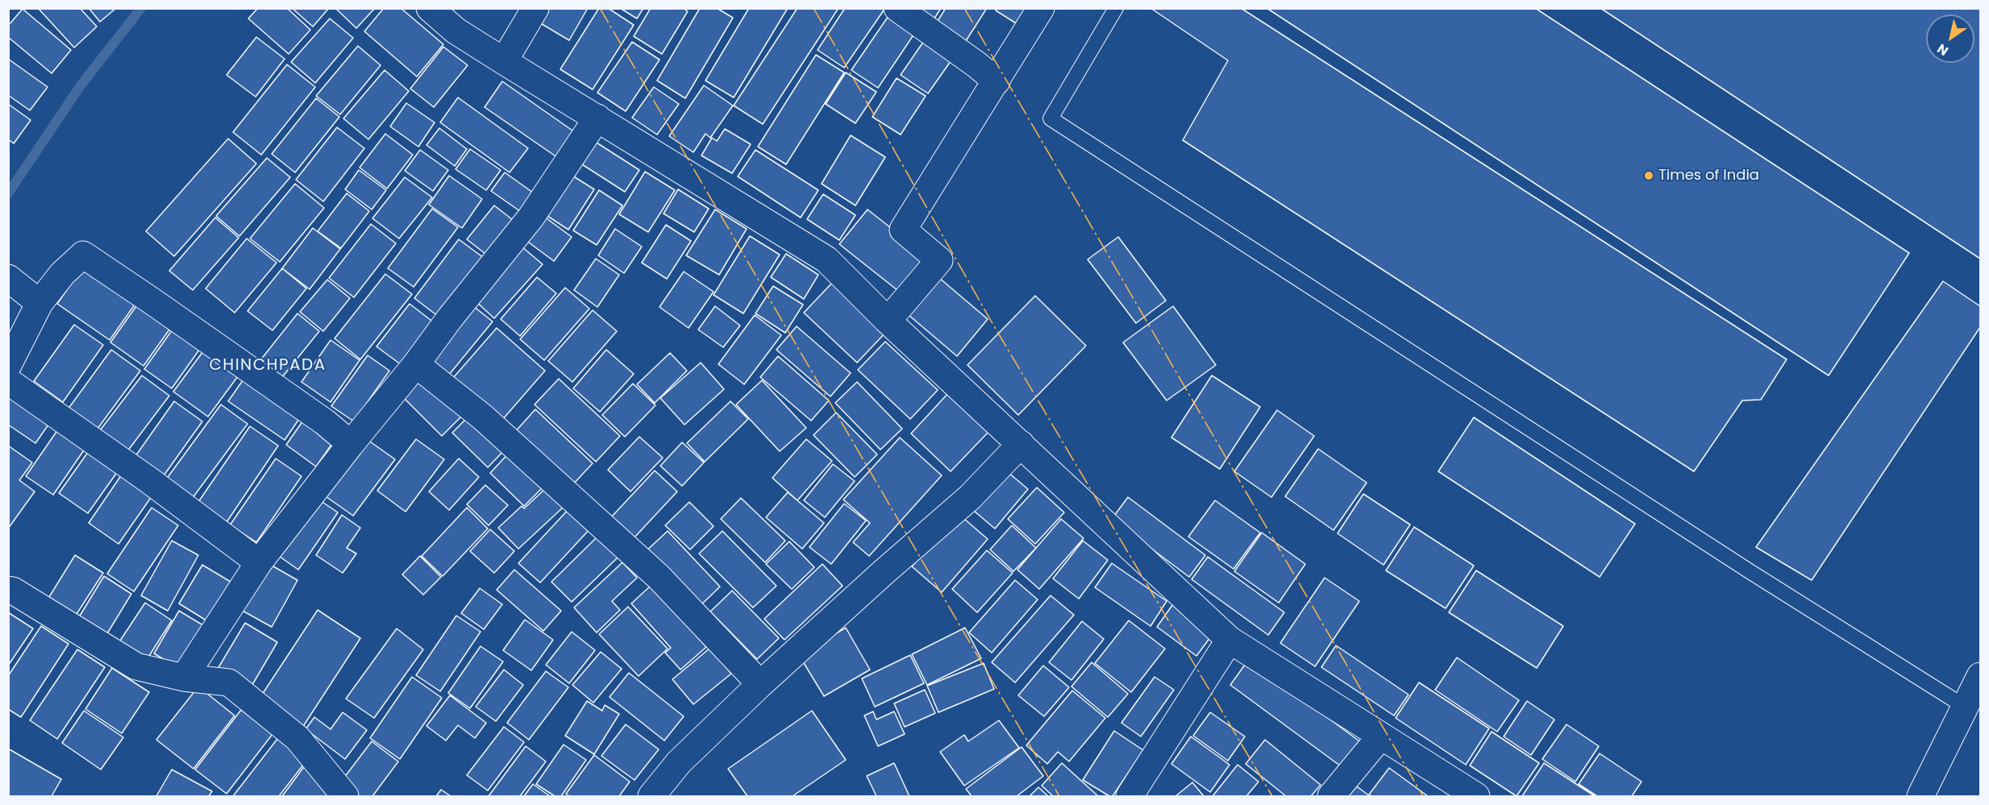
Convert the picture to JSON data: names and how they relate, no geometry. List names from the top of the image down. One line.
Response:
{"districts":["CHINCHPADA"],"places":["Times of India"],"north":"bottom left"}
